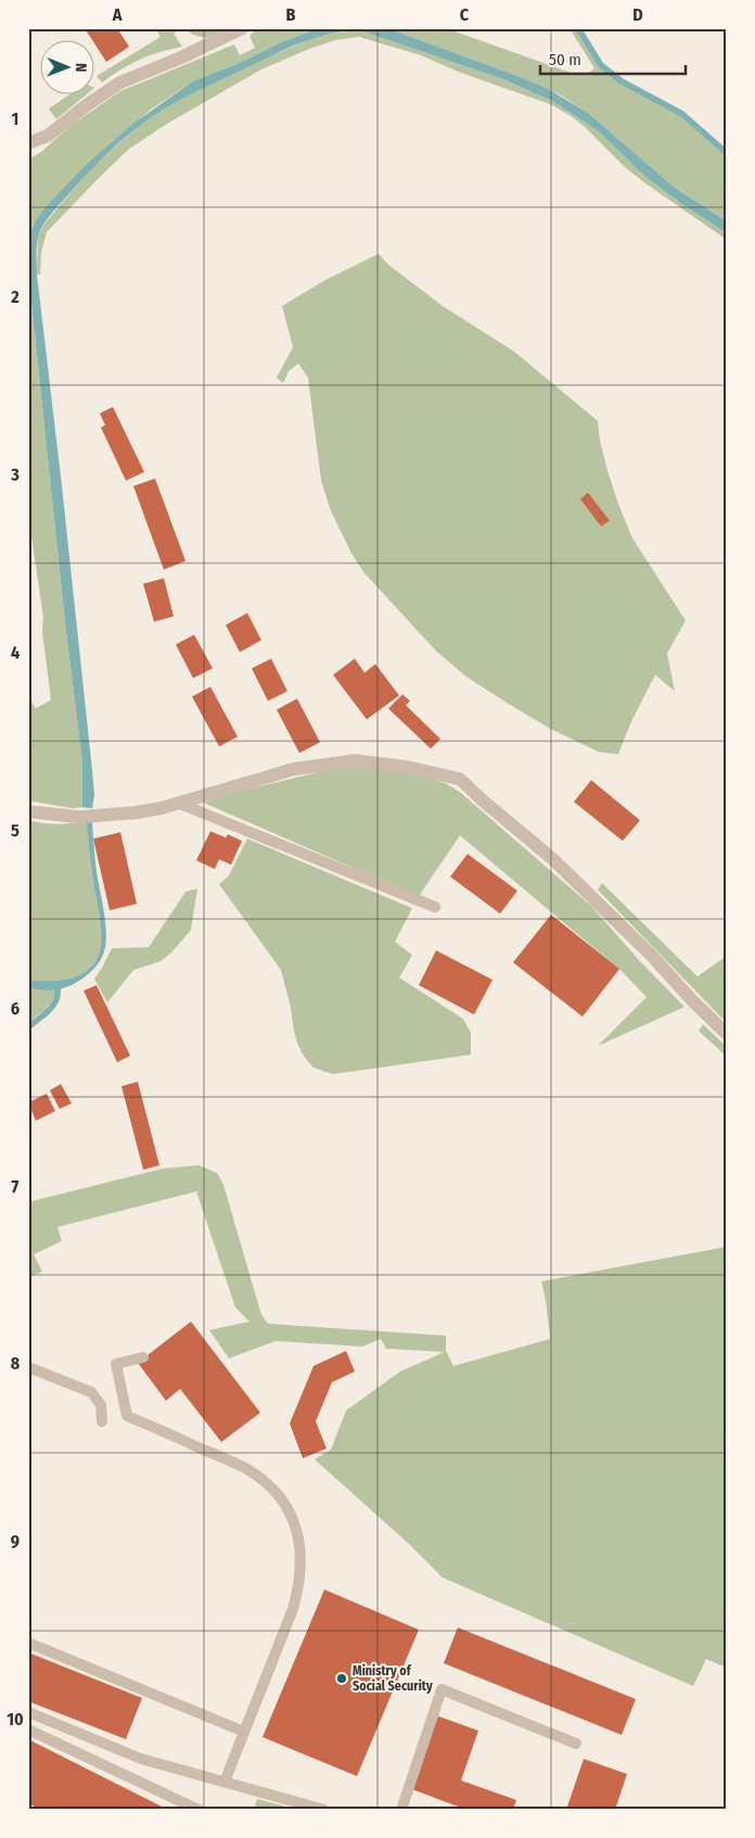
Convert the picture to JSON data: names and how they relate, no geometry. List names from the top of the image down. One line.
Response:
{"places":["Ministry of Social Security"],"scale_bar":"50 m","north":"right","grid":{"columns":["A","B","C","D"],"rows":["1","2","3","4","5","6","7","8","9","10"]}}
